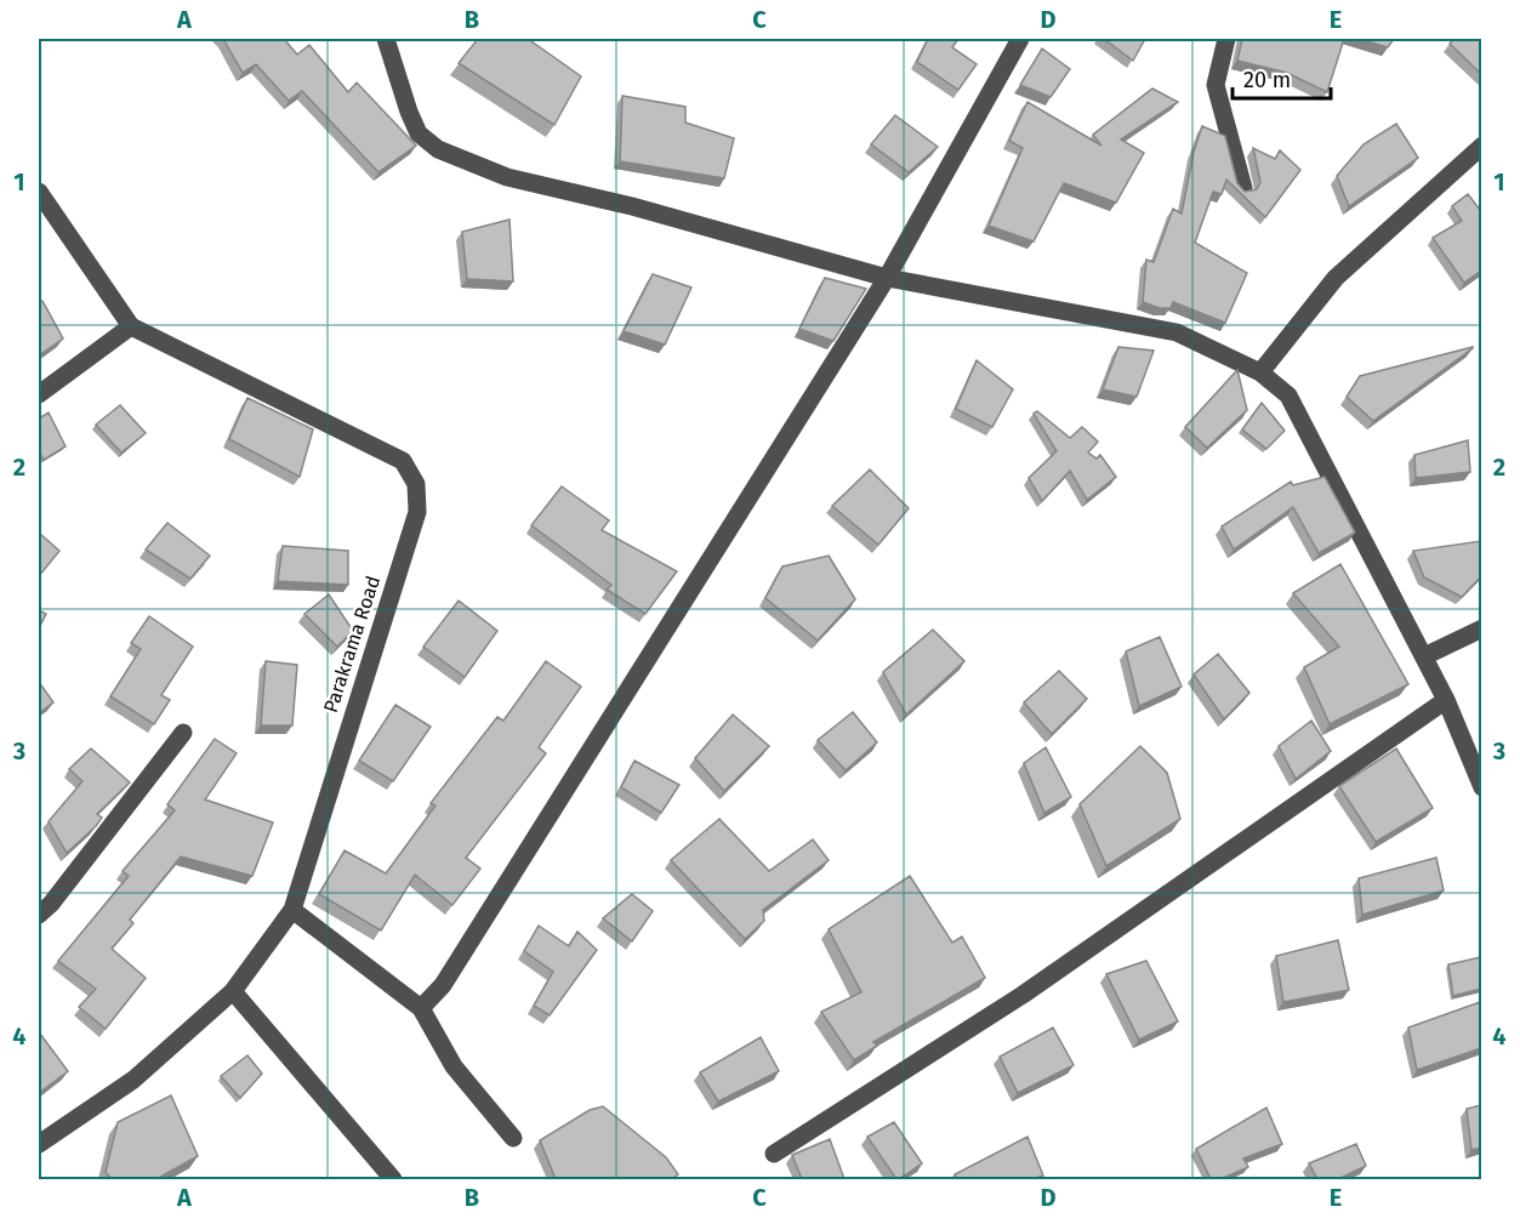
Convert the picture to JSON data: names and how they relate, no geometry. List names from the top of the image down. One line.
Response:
{"streets":{"street":["Parakrama Road"]},"scale_bar":"20 m","grid":{"columns":["A","B","C","D","E"],"rows":["1","2","3","4"]}}
